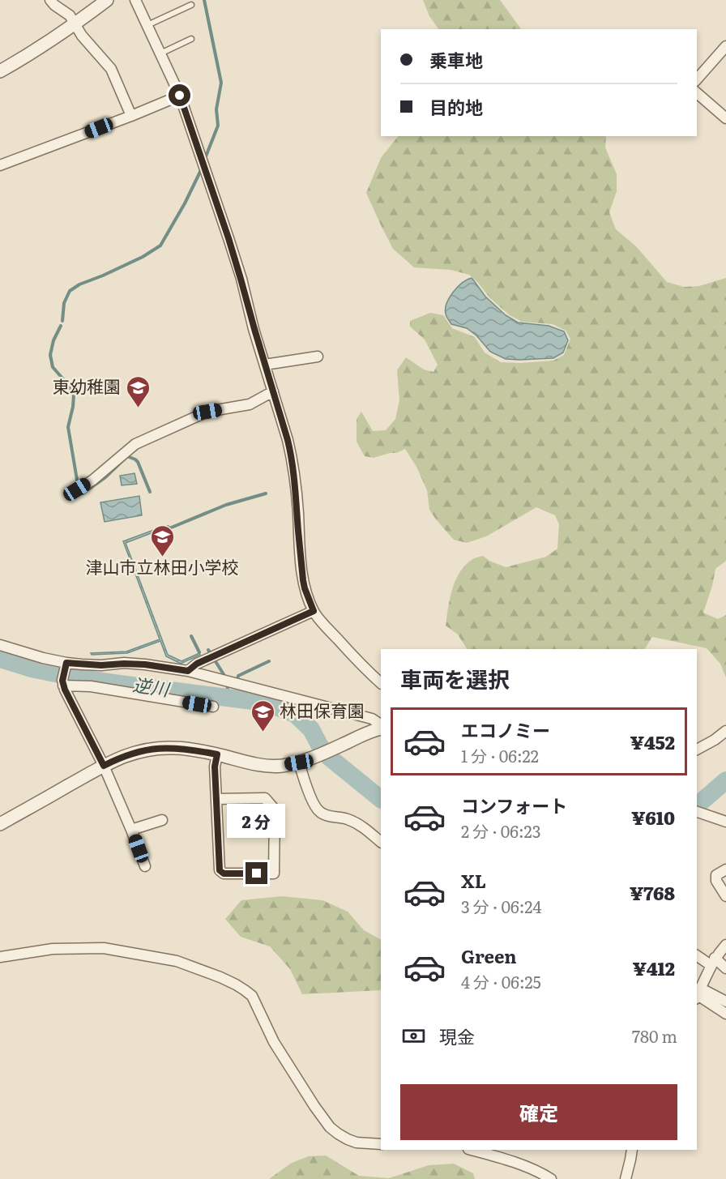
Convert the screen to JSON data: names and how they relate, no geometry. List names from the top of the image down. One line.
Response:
{"water":["逆川"],"places":{"school or university":["東幼稚園","津山市立林田小学校","林田保育園"]},"page":{"banner":["乗車地","目的地"],"heading":"車両を選択","list":[{"name":"エコノミー","note":"1 分 · 06:22","value":"¥452"},{"name":"コンフォート","note":"2 分 · 06:23","value":"¥610"},{"name":"XL","note":"3 分 · 06:24","value":"¥768"},{"name":"Green","note":"4 分 · 06:25","value":"¥412"}],"bubble":"2 分","pay":["現金","780 m"],"buttons":"確定"}}
